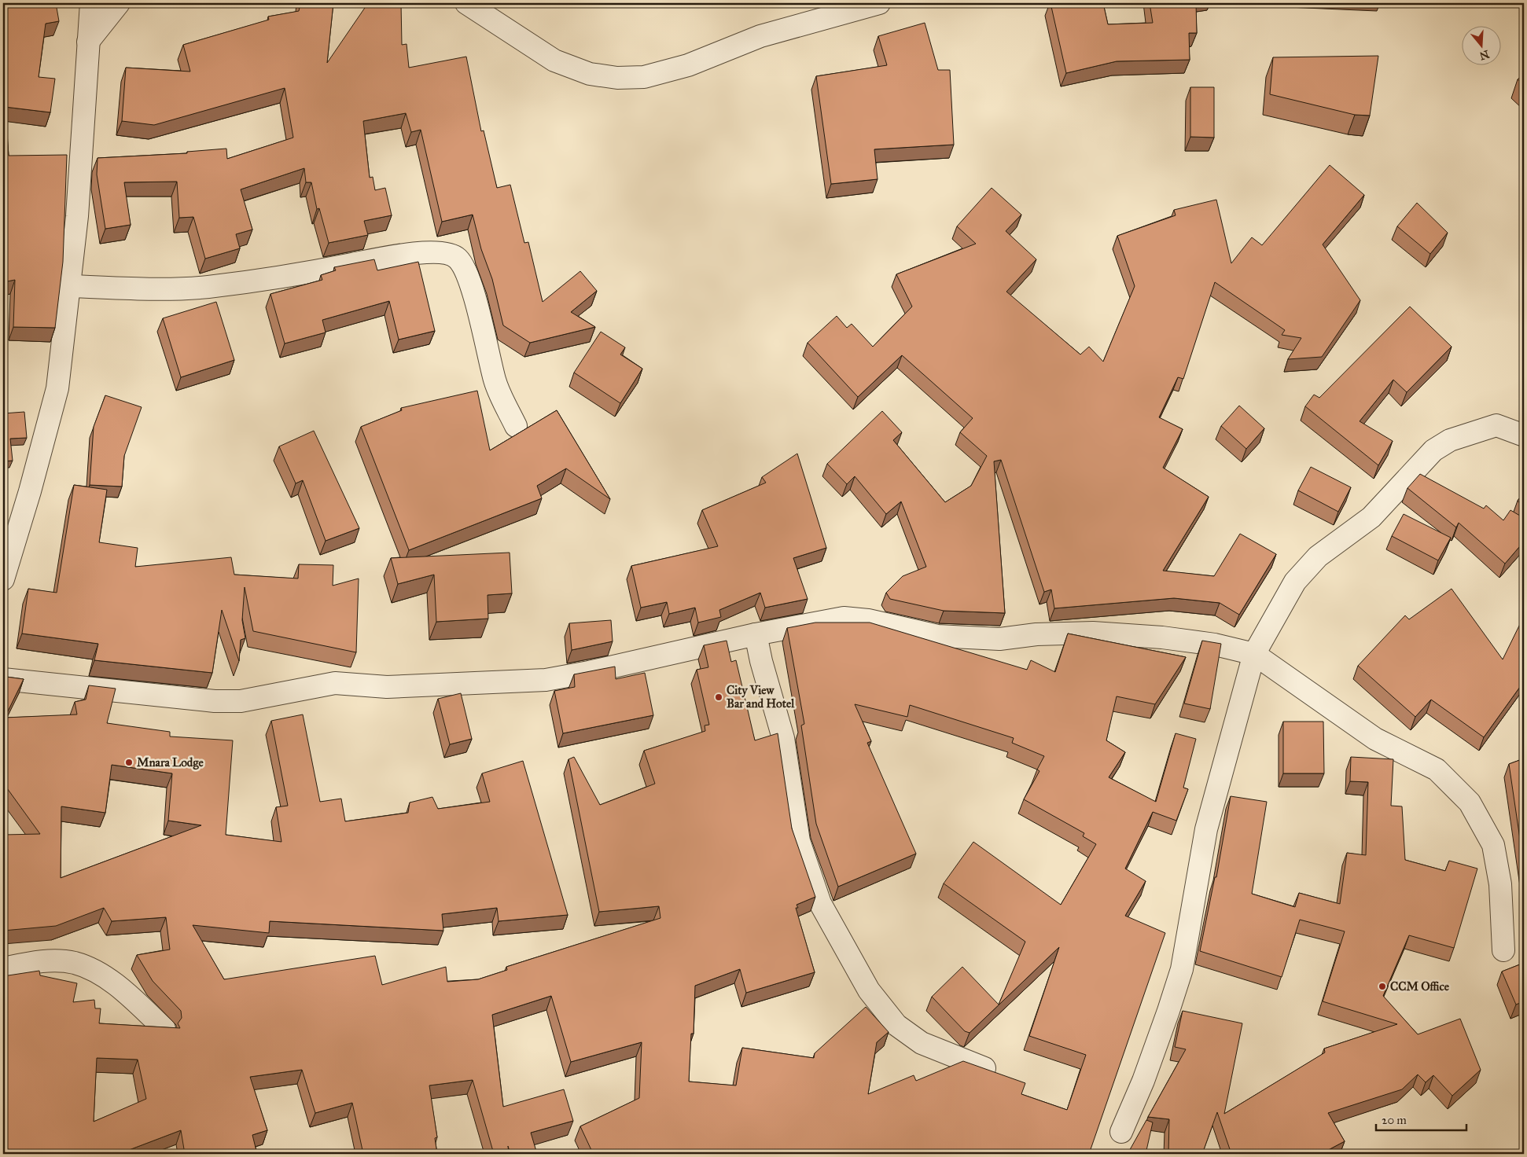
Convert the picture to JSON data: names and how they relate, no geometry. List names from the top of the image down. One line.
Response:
{"places":["City View Bar and Hotel","Mnara Lodge","CCM Office"],"scale_bar":"20 m","north":"bottom"}
